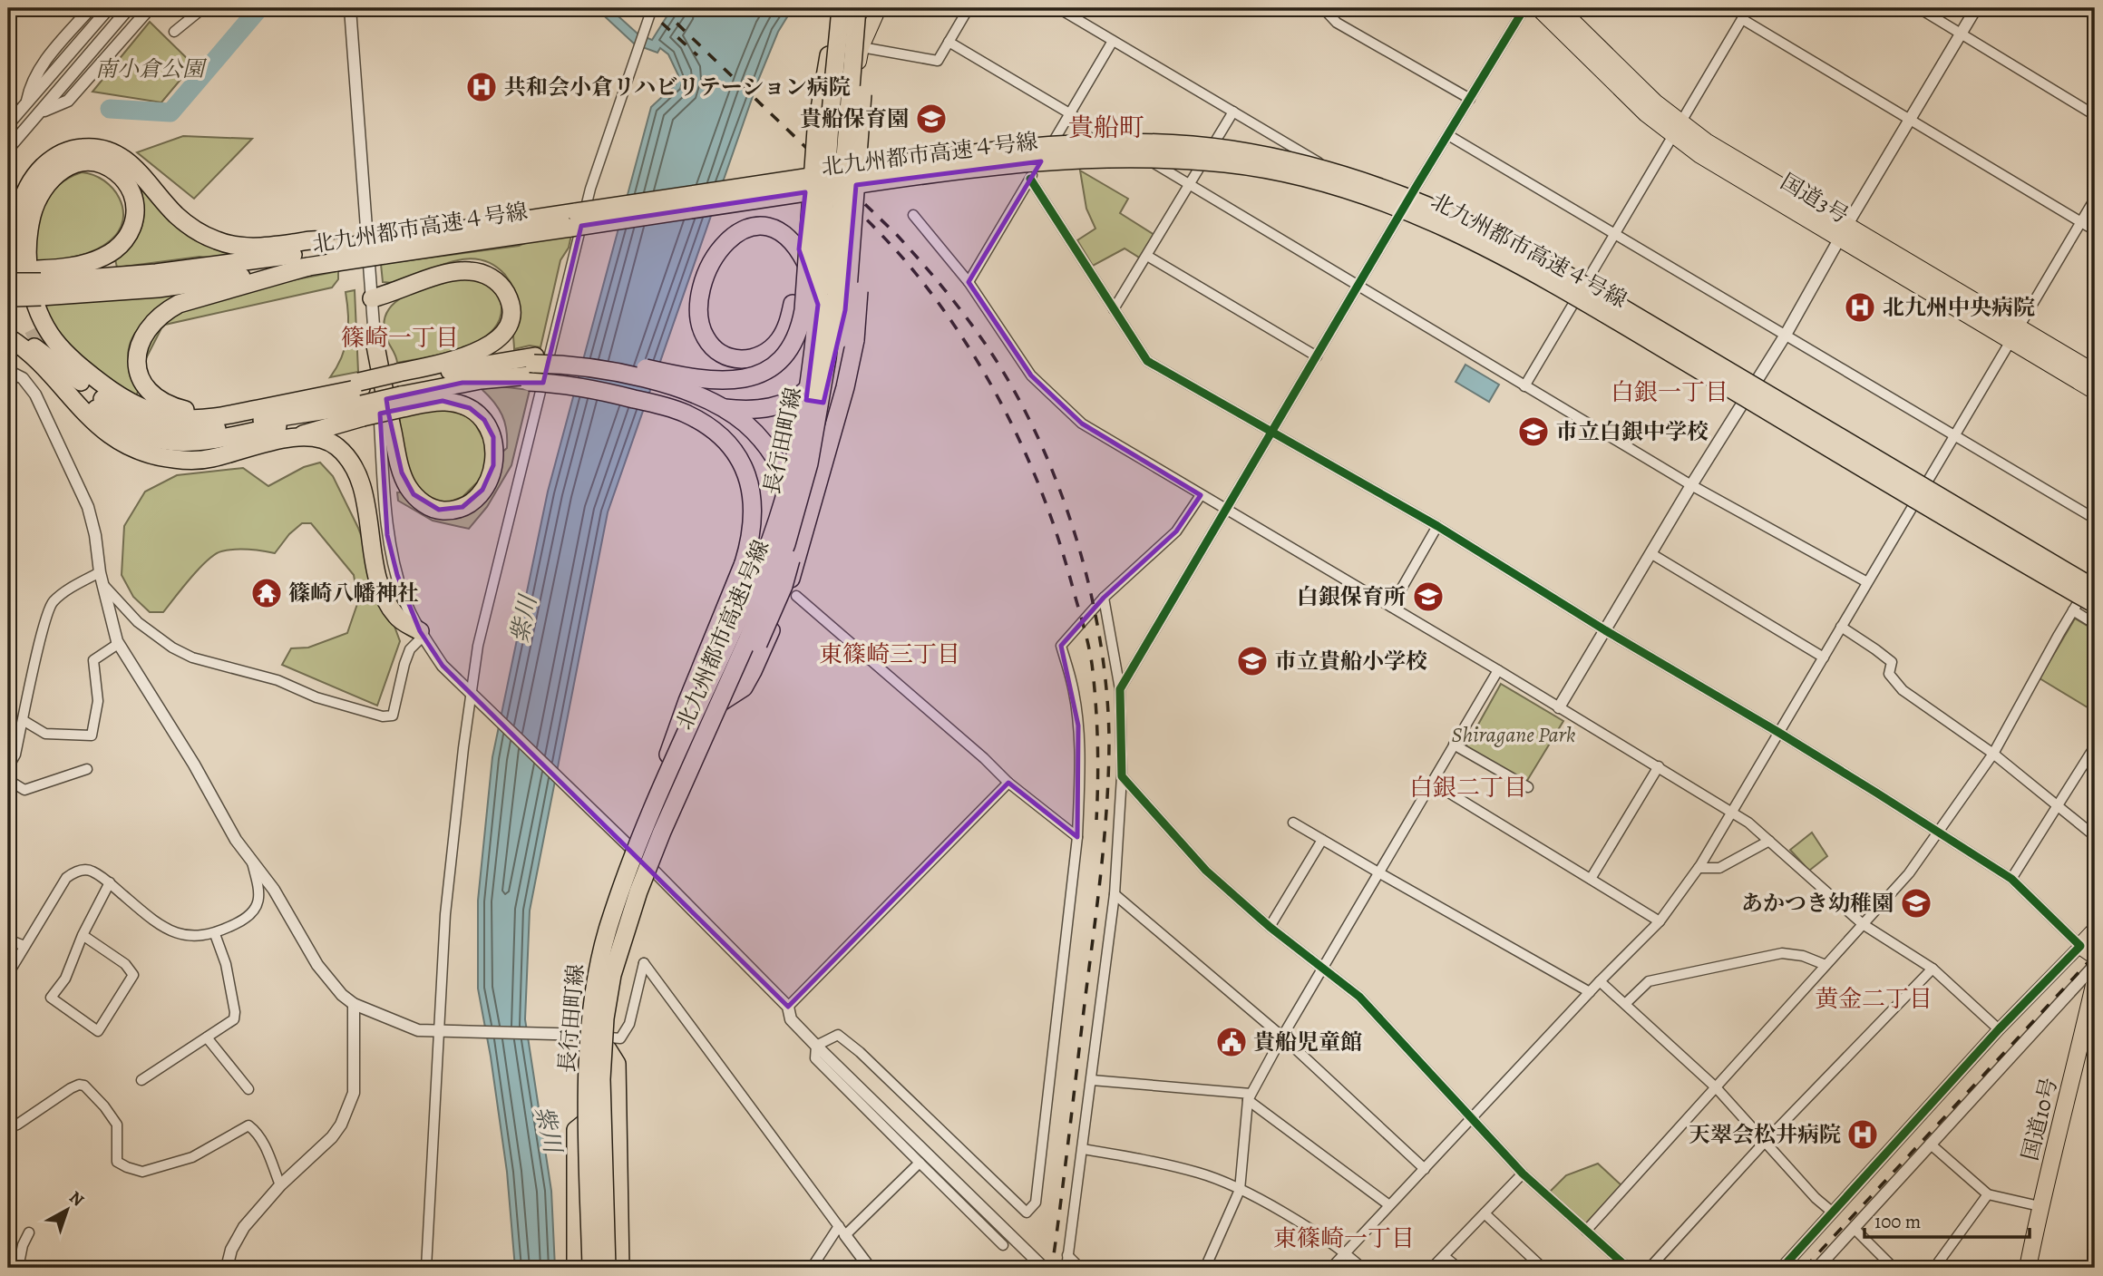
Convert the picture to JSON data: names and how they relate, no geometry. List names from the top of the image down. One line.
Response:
{"streets":{"highway":["北九州都市高速４号線","国道3号","北九州都市高速1号線","国道10号"],"main road":["長行田町線"]},"crossings":[["長行田町線","北九州都市高速1号線"]],"districts":["貴船町","篠崎一丁目","白銀一丁目","東篠崎三丁目","白銀二丁目","黄金二丁目","東篠崎一丁目"],"water":["紫川"],"parks":["南小倉公園","Shiragane Park"],"places":{"hospital":["共和会小倉リハビリテーション病院","北九州中央病院","天翠会松井病院"],"school or university":["貴船保育園","市立白銀中学校","白銀保育所","市立貴船小学校","あかつき幼稚園"],"temple":["篠崎八幡神社"],"public building":["貴船児童館"]},"scale_bar":"100 m","north":"top right"}
